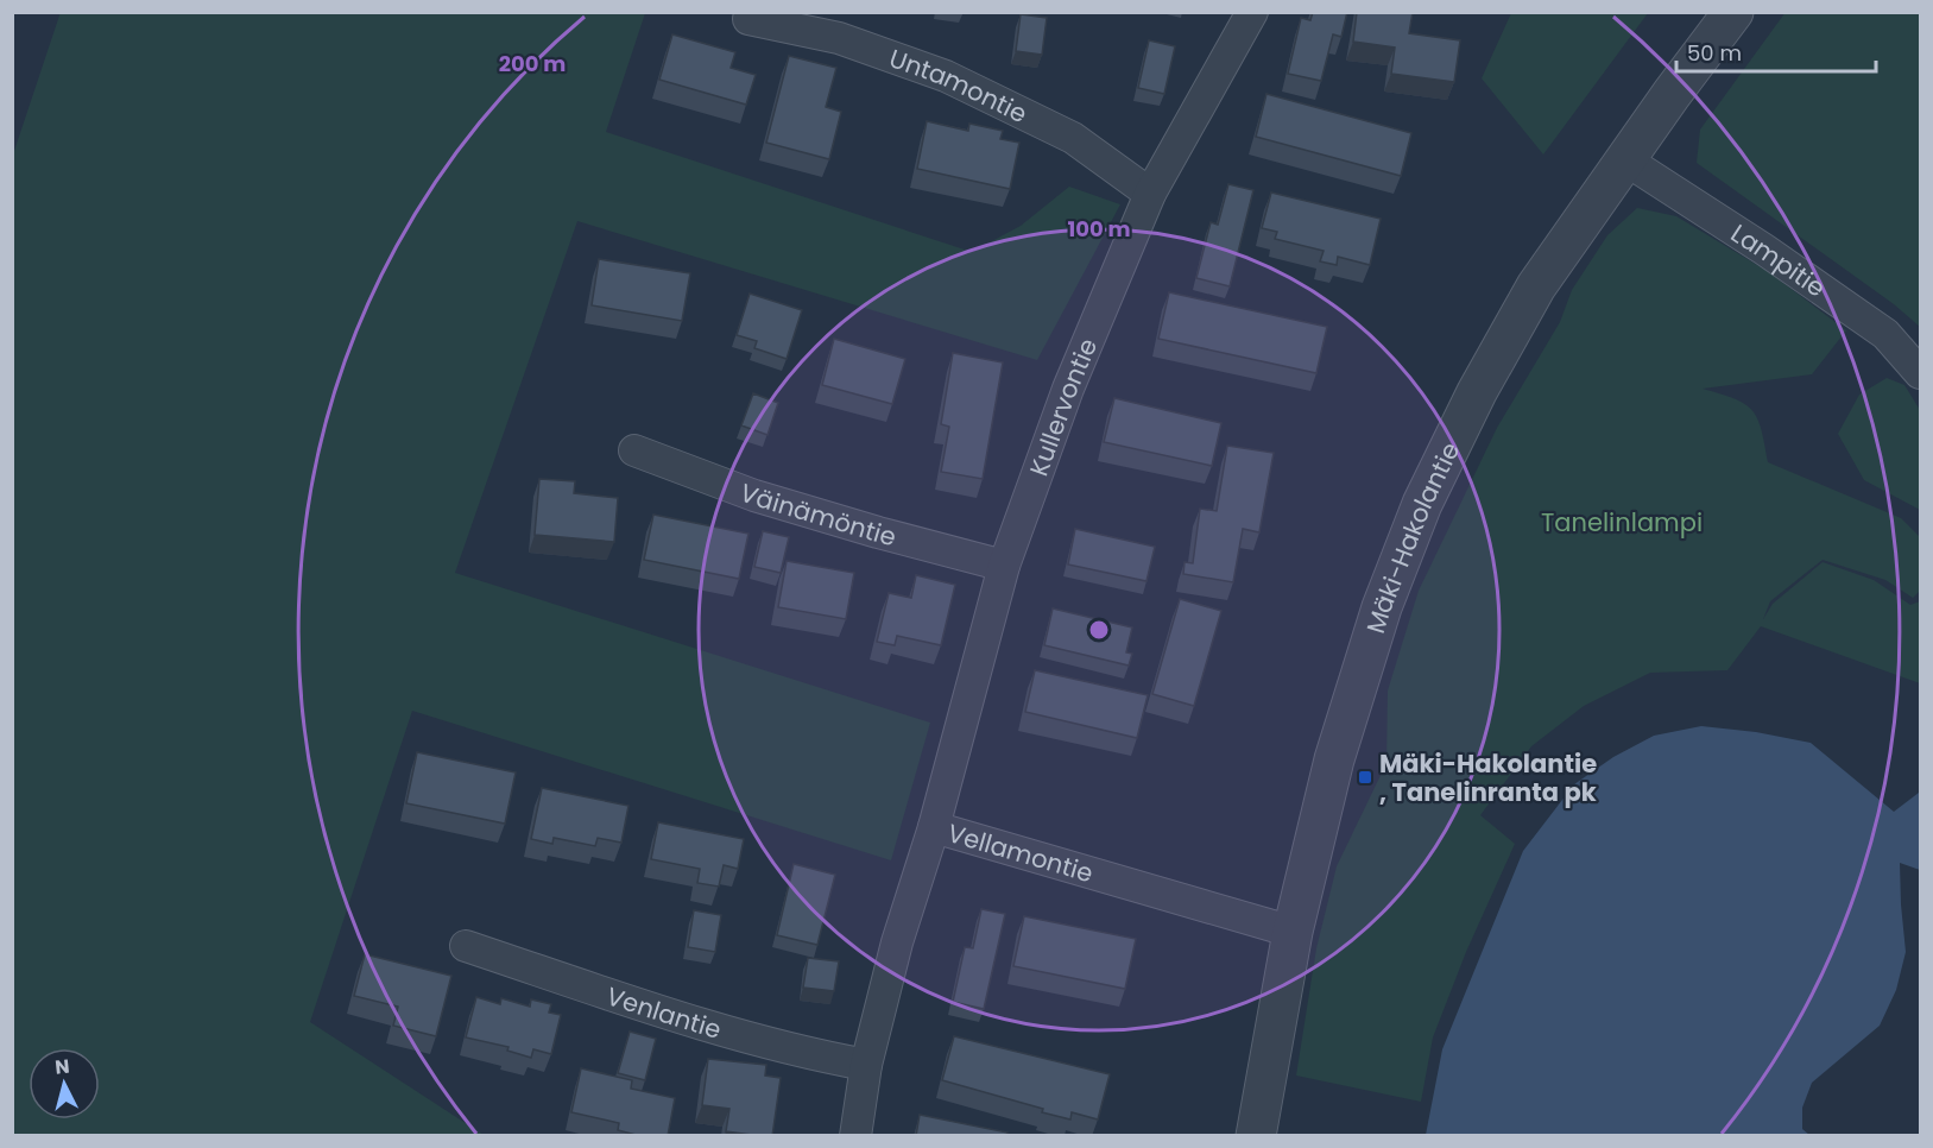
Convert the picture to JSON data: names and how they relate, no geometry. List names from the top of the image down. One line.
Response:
{"streets":{"street":["Untamontie","Lampitie","Kullervontie","Väinämöntie","Mäki-Hakolantie","Vellamontie","Venlantie"]},"crossings":[["Untamontie","Kullervontie"],["Lampitie","Mäki-Hakolantie"],["Kullervontie","Väinämöntie"],["Kullervontie","Vellamontie"],["Mäki-Hakolantie","Vellamontie"],["Vellamontie","Venlantie"]],"parks":["Tanelinlampi"],"places":{"transit":["Mäki-Hakolantie , Tanelinranta pk"]},"scale_bar":"50 m","north":"top","rings":["200 m","100 m"]}
